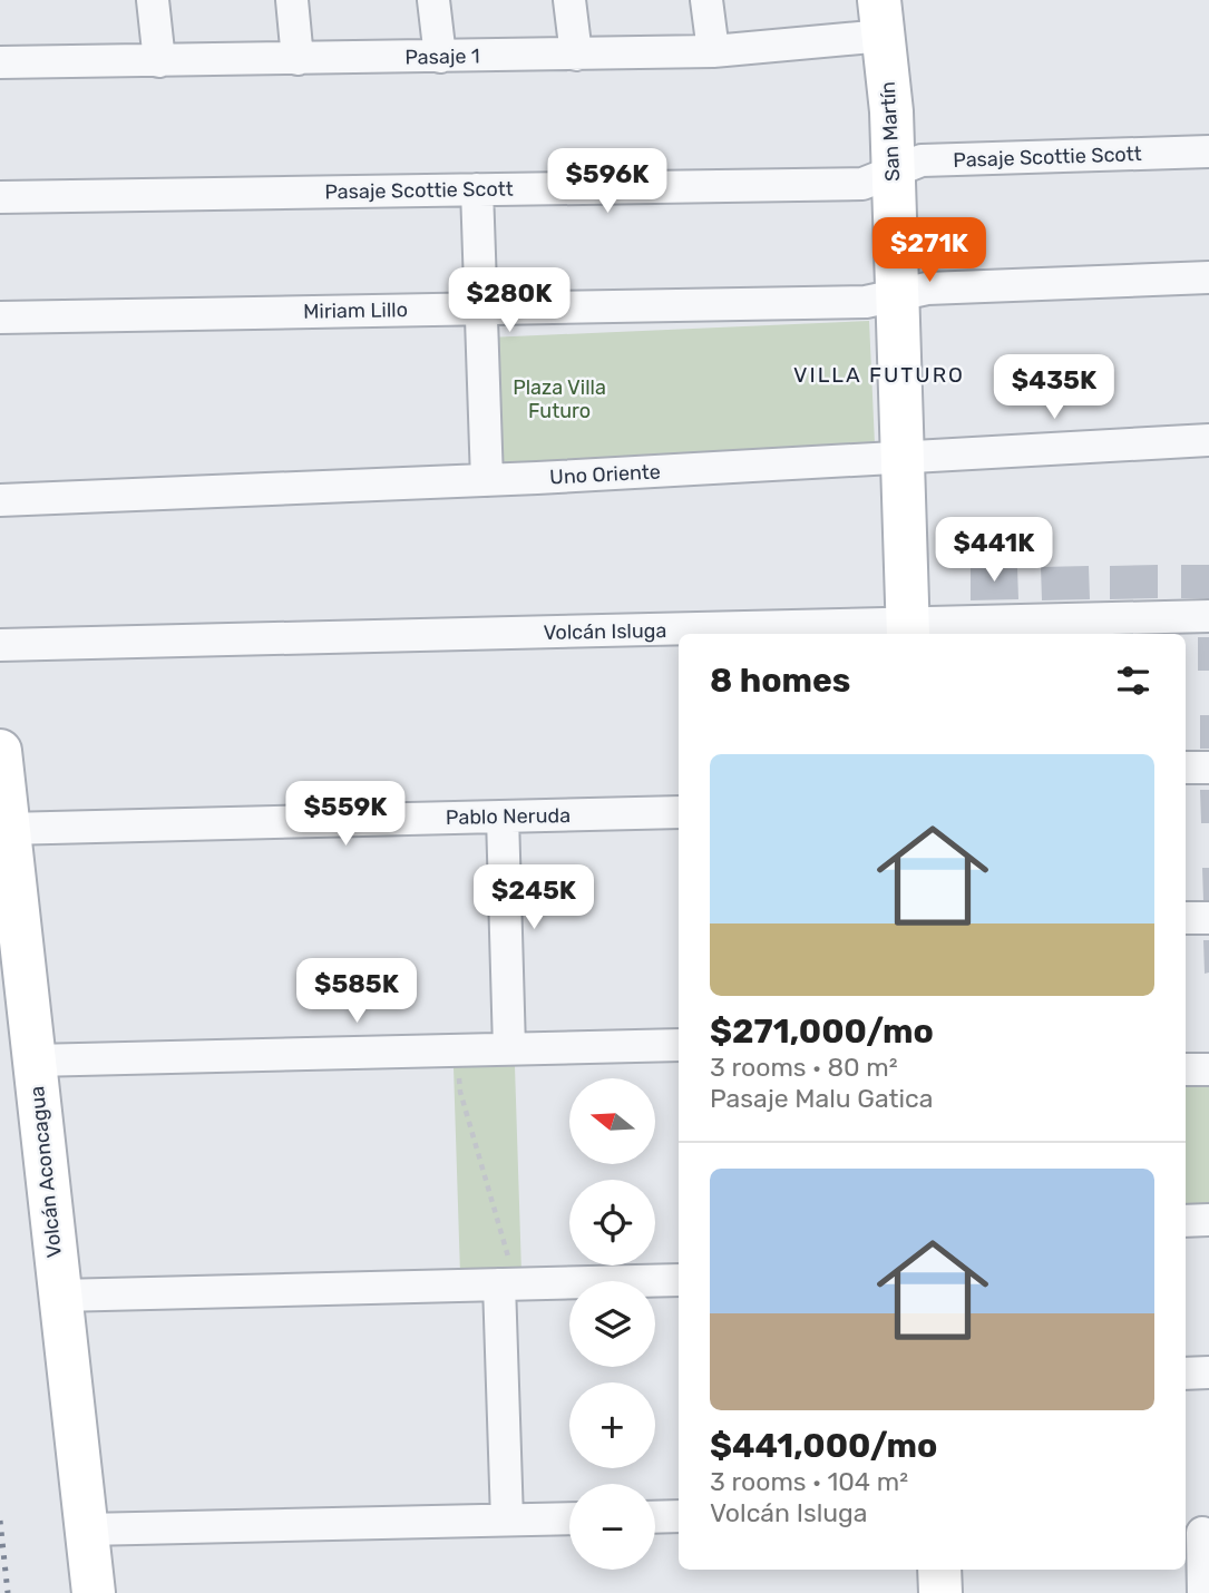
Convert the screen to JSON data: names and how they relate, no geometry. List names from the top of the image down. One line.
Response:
{"streets":{"street":["Pasaje 1","San Martín","Pasaje Scottie Scott","Miriam Lillo","Uno Oriente","Volcán Isluga","Pablo Neruda","Volcán Aconcagua"]},"crossings":[["Pasaje 1","San Martín"],["San Martín","Pasaje Scottie Scott"],["San Martín","Miriam Lillo"],["San Martín","Uno Oriente"],["San Martín","Volcán Isluga"],["Pablo Neruda","Volcán Aconcagua"]],"districts":["VILLA FUTURO"],"parks":["Plaza Villa Futuro"],"north":"left","page":{"price":["$596K","$271K","$280K","$435K","$441K","$559K","$245K","$585K"],"heading":"8 homes","list":[{"name":"$271,000/mo","note":"3 rooms · 80 m² · Pasaje Malu Gatica"},{"name":"$441,000/mo","note":"3 rooms · 104 m² · Volcán Isluga"}],"map_buttons":["+","−"]}}
